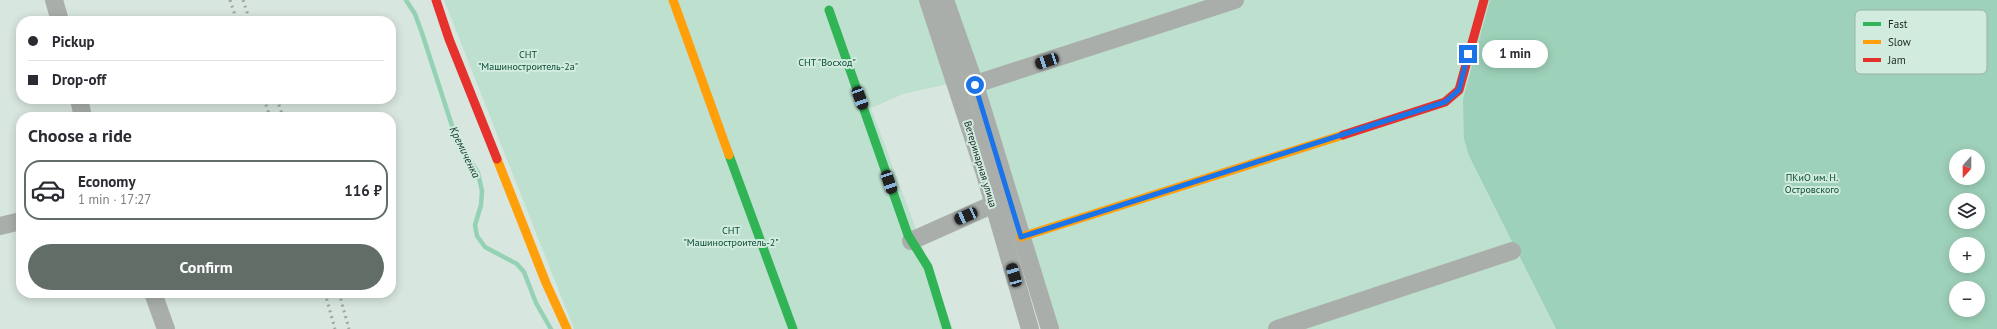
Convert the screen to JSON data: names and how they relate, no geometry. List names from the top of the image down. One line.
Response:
{"streets":{"street":["Ветеринарная улица"]},"water":["Кремиченка"],"parks":["СНТ \"Машиностроитель-2а\"","СНТ \"Восход\"","ПКиО им. Н. Островского","СНТ \"Машиностроитель-2\""],"legend":["Fast","Slow","Jam"],"north":"bottom","page":{"banner":["Pickup","Drop-off"],"bubble":"1 min","heading":"Choose a ride","map_buttons":["+","−"],"list":[{"name":"Economy","note":"1 min · 17:27","value":"116 ₽"}],"buttons":"Confirm"}}
